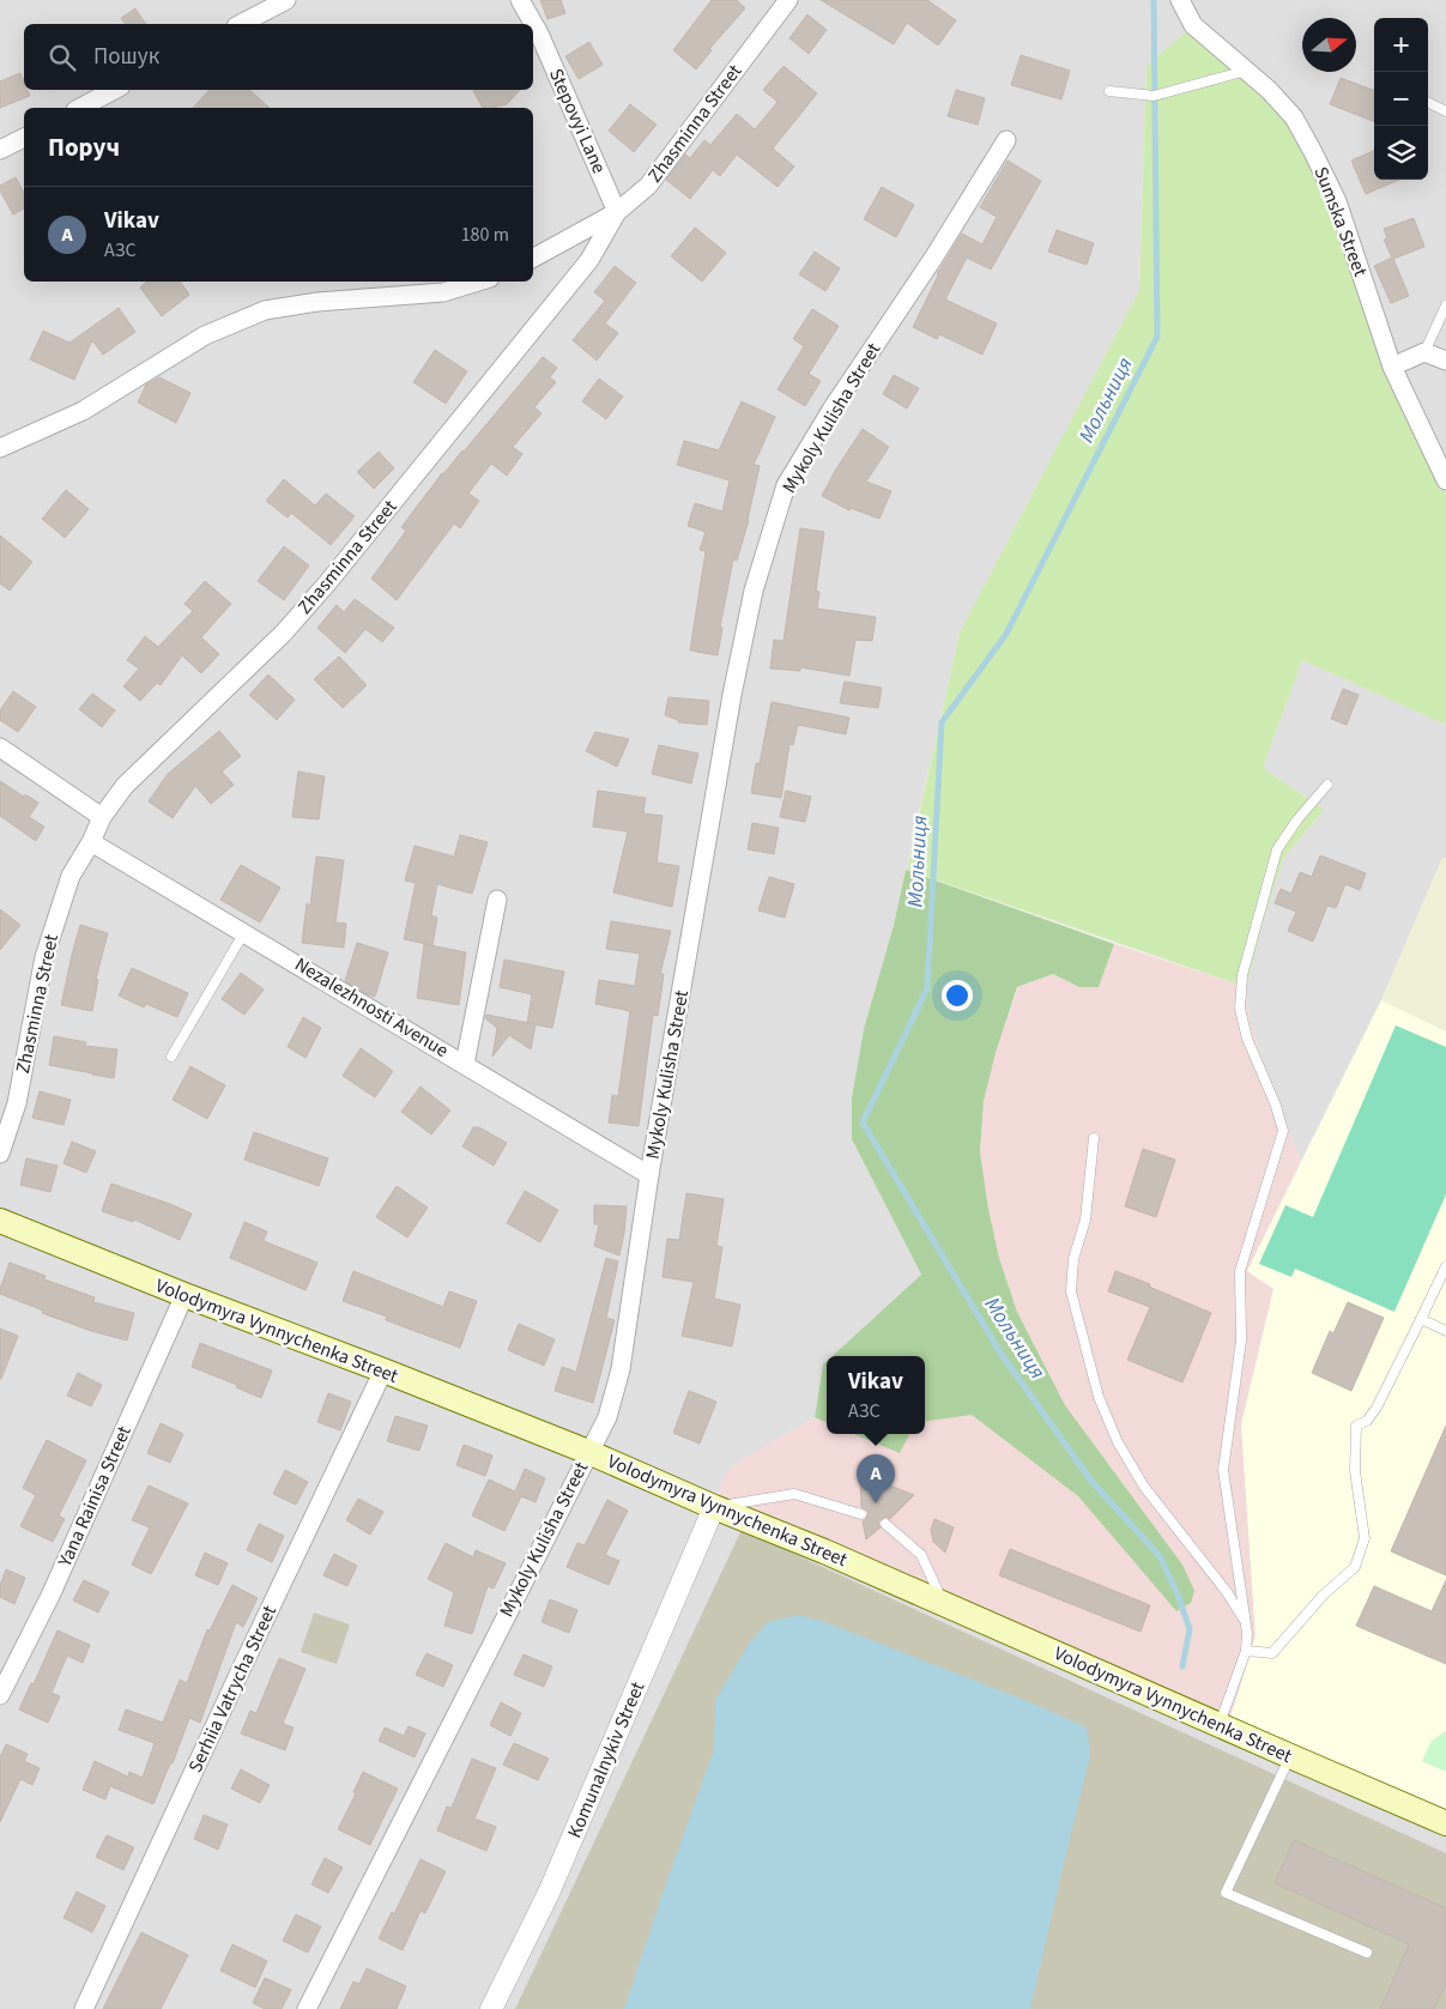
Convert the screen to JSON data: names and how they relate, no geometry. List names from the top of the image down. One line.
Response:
{"streets":{"main road":["Volodymyra Vynnychenka Street"],"street":["Stepovyi Lane","Zhasminna Street","Sumska Street","Mykoly Kulisha Street","Nezalezhnosti Avenue","Yana Rainisa Street","Serhiia Vatrycha Street","Komunalnykiv Street"]},"crossings":[["Stepovyi Lane","Zhasminna Street"],["Zhasminna Street","Nezalezhnosti Avenue"],["Mykoly Kulisha Street","Nezalezhnosti Avenue"],["Mykoly Kulisha Street","Volodymyra Vynnychenka Street"],["Volodymyra Vynnychenka Street","Yana Rainisa Street"],["Volodymyra Vynnychenka Street","Serhiia Vatrycha Street"],["Volodymyra Vynnychenka Street","Komunalnykiv Street"]],"water":["Мольниця"],"north":"right","page":{"map_buttons":["+","−"],"search":"Пошук","heading":"Поруч","list":[{"mark":"A","name":"Vikav","note":"АЗС","value":"180 m"}],"popup":["Vikav","АЗС"],"pins":"A"}}
